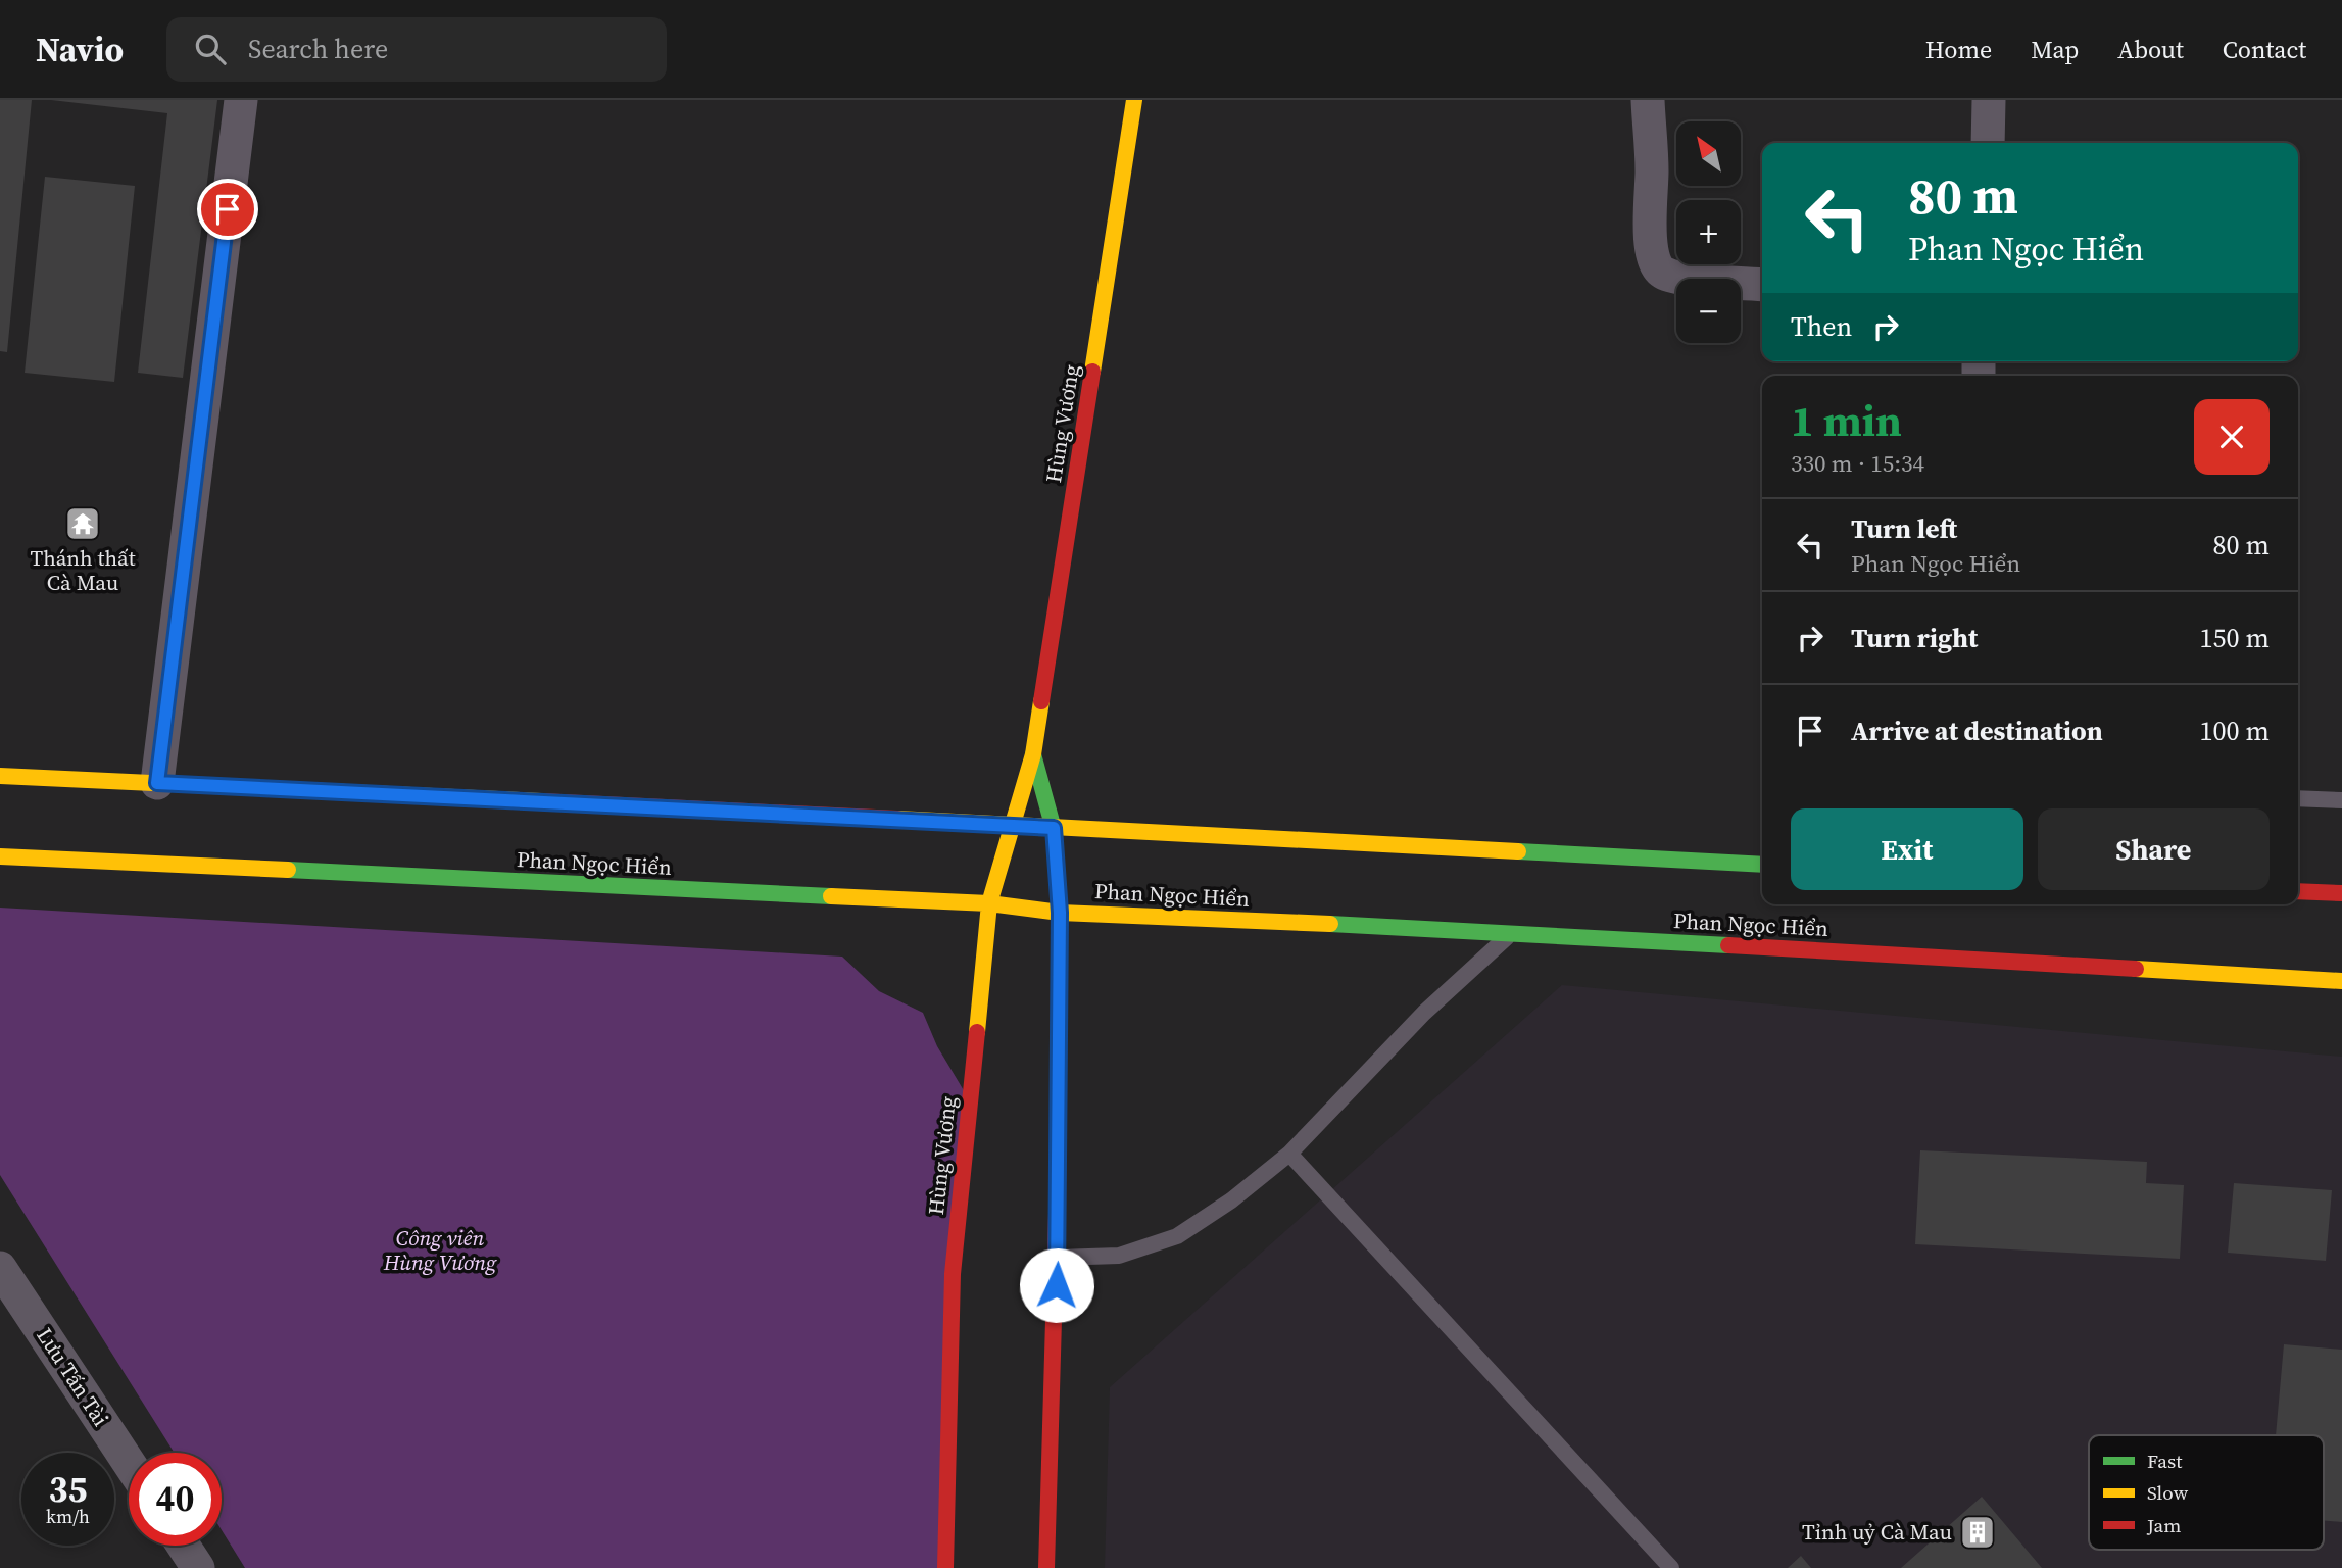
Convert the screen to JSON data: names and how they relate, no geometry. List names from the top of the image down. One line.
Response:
{"streets":{"main road":["Hùng Vương","Phan Ngọc Hiển"],"street":["Lưu Tấn Tài"]},"crossings":[["Hùng Vương","Phan Ngọc Hiển"]],"parks":["Công viên Hùng Vương"],"places":{"temple":["Thánh thất Cà Mau"],"building":["Tỉnh uỷ Cà Mau"]},"legend":["Fast","Slow","Jam"],"north":"top left","page":{"header":"Navio","search":"Search here","nav":["Home","Map","About","Contact"],"map_buttons":["+","−"],"turn":["80 m","Phan Ngọc Hiển"],"then":"Then","heading":["1 min","330 m · 15:34"],"list":[{"name":"Turn left","note":"Phan Ngọc Hiển","value":"80 m"},{"name":"Turn right","value":"150 m"},{"name":"Arrive at destination","value":"100 m"}],"buttons":["Exit","Share"],"speed":"35 km/h","limit":"40"}}
